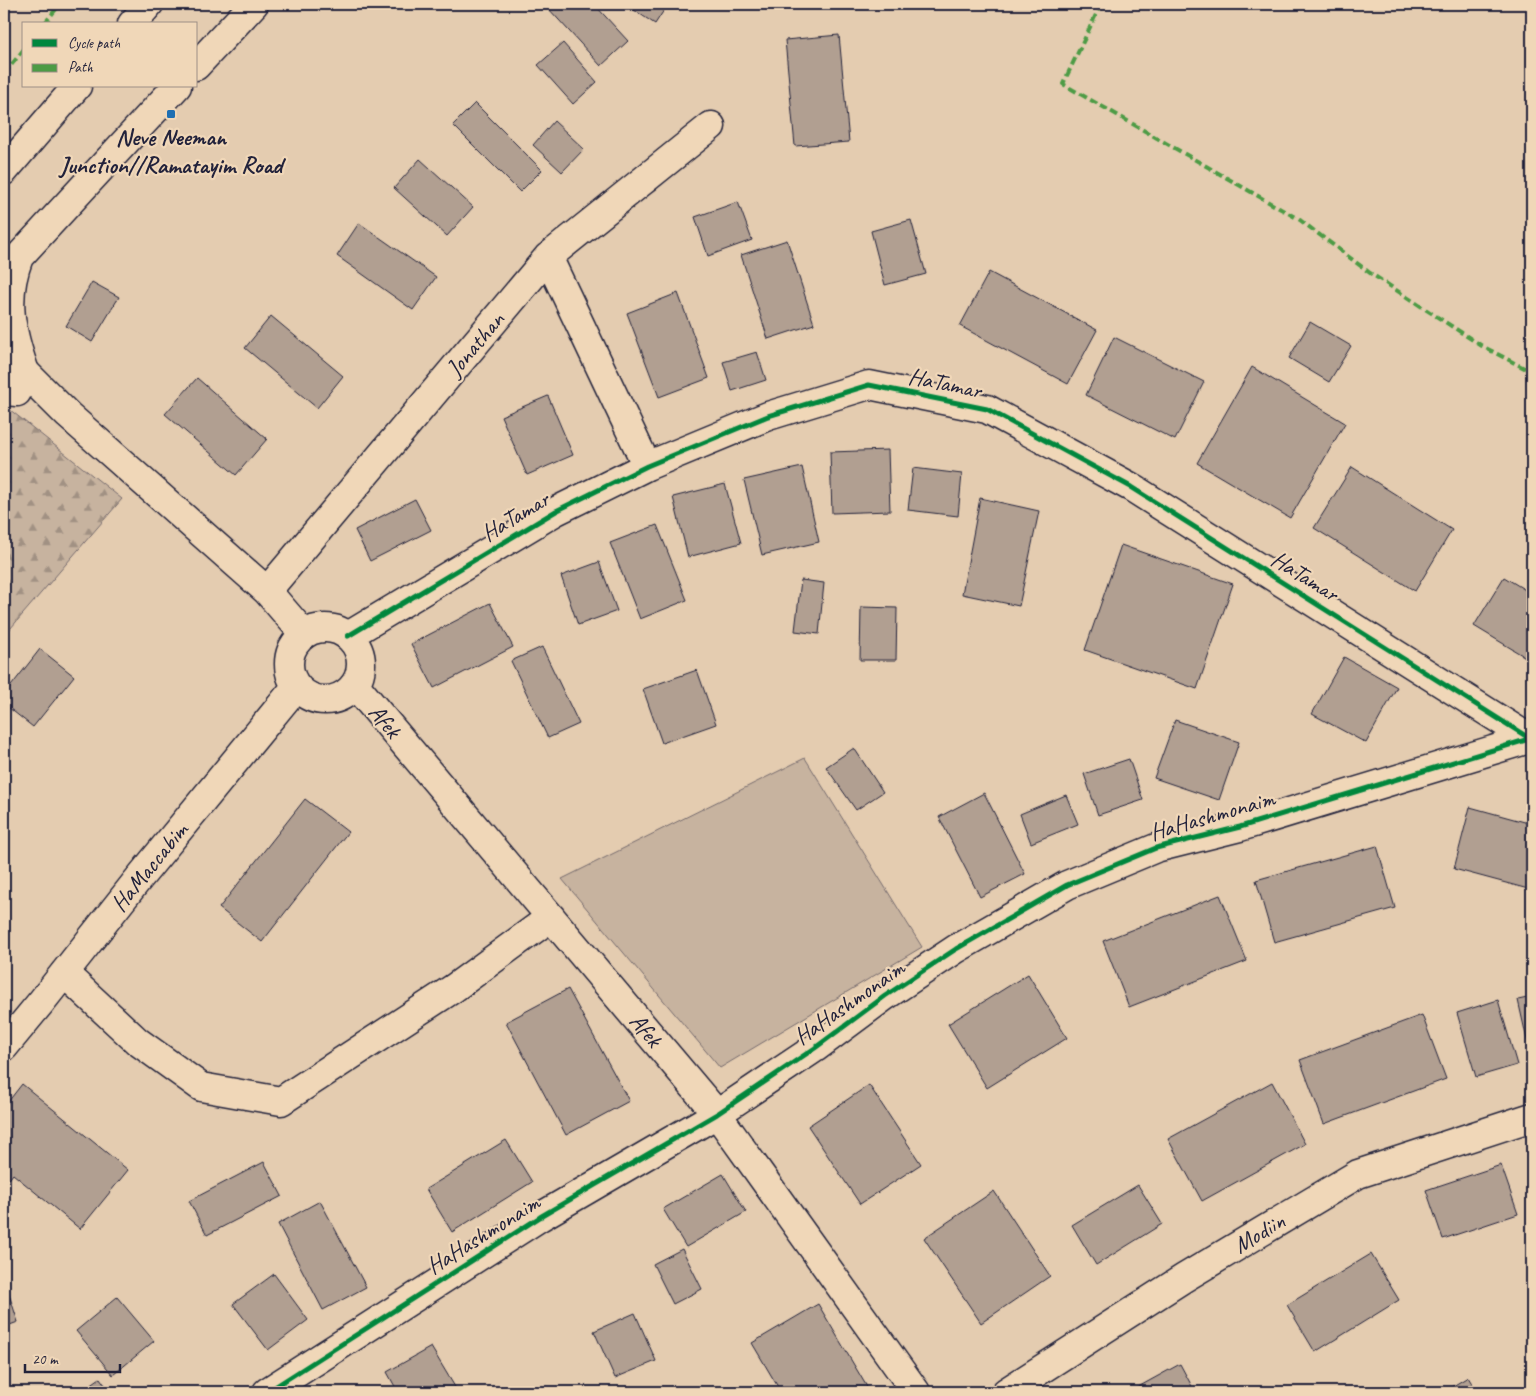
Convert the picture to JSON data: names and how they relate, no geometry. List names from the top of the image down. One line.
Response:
{"streets":{"street":["Jonathan","HaTamar","Afek","HaHashmonaim","HaMaccabim","Modiin"]},"crossings":[["HaTamar","Afek"],["HaTamar","HaHashmonaim"],["HaTamar","HaMaccabim"],["Afek","HaHashmonaim"],["Afek","HaMaccabim"]],"places":{"transit":["Neve Neeman Junction//Ramatayim Road"]},"legend":["Cycle path","Path"],"scale_bar":"20 m"}
